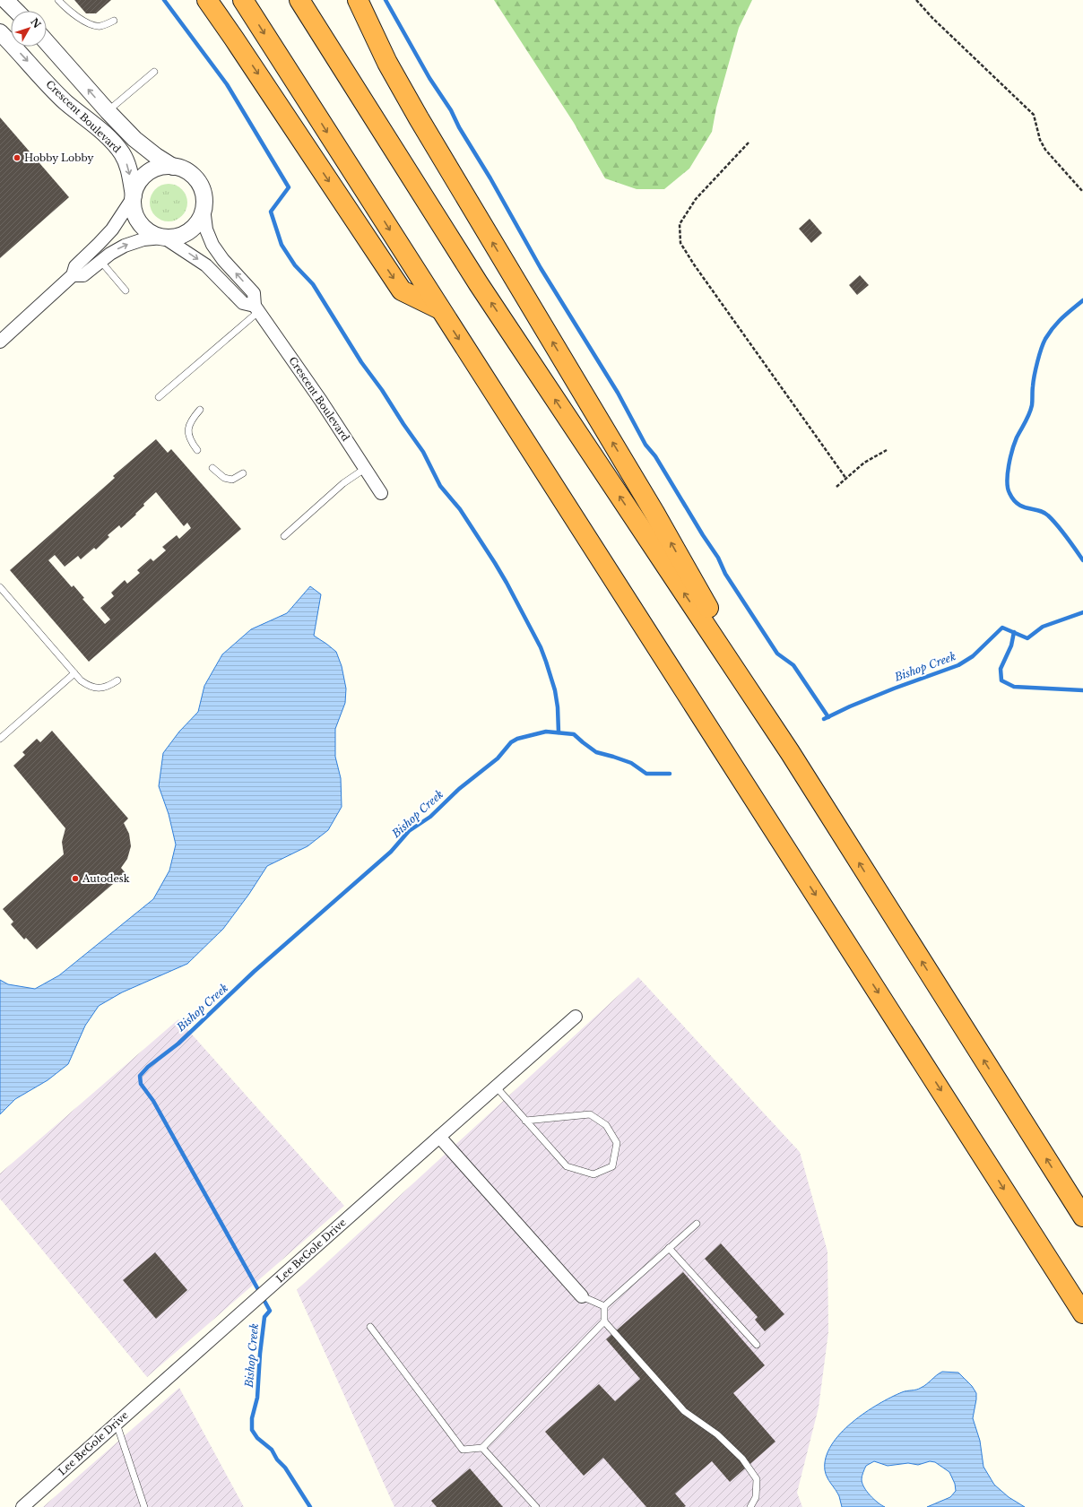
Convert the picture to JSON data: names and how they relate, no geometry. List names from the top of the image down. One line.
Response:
{"streets":{"street":["Crescent Boulevard","Lee BeGole Drive"]},"water":["Bishop Creek"],"places":["Hobby Lobby","Autodesk"],"north":"top right"}
